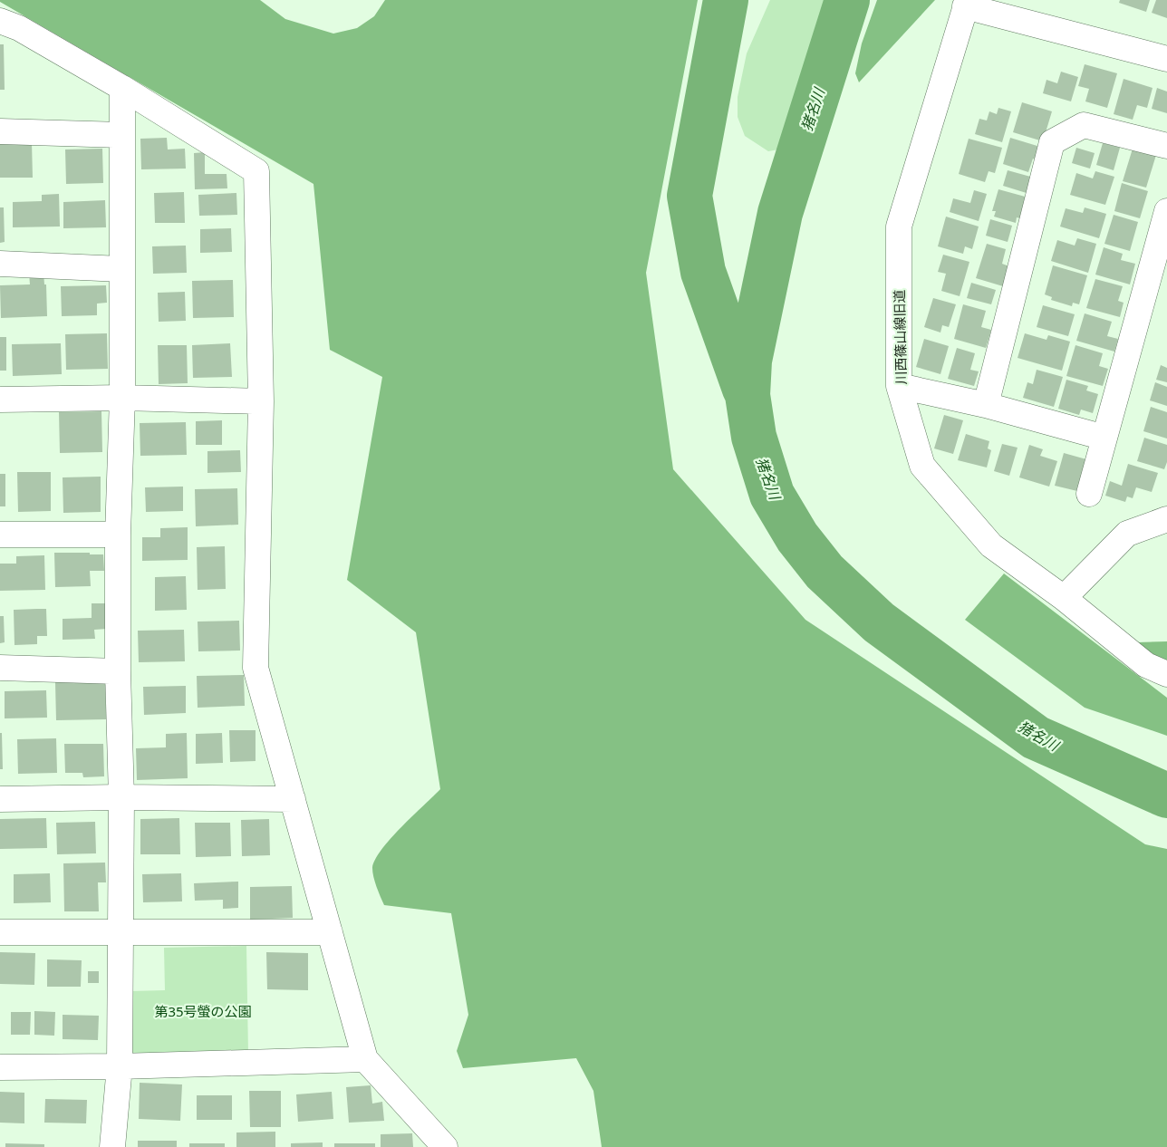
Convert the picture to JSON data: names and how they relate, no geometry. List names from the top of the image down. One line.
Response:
{"streets":{"street":["川西篠山線旧道"]},"water":["猪名川"],"parks":["第35号螢の公園"]}
